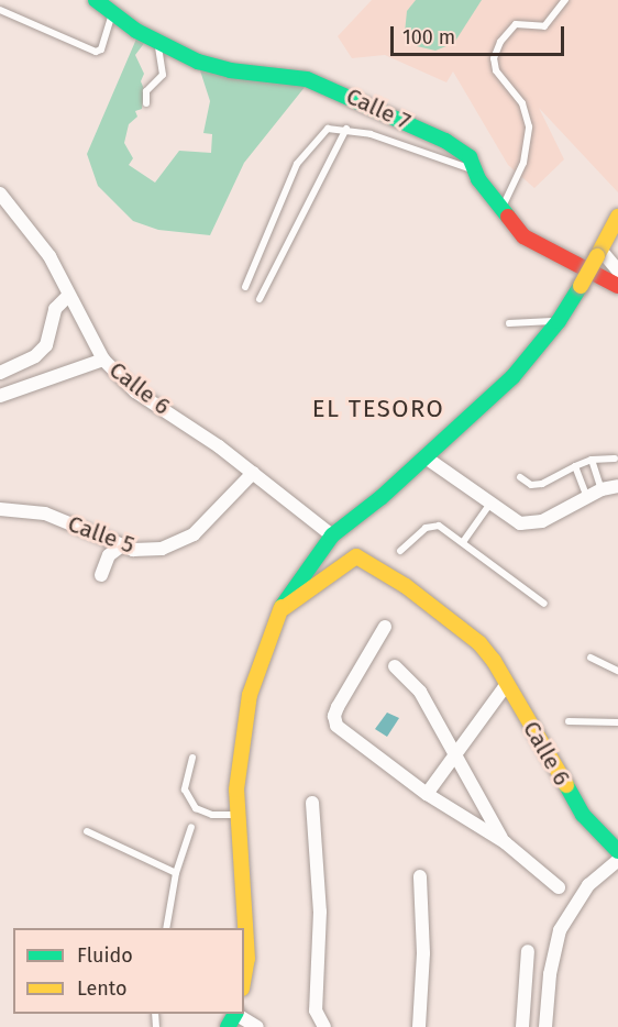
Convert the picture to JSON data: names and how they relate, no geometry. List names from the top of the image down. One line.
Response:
{"streets":{"street":["Calle 7","Calle 6","Calle 5"]},"crossings":[["Calle 6","Calle 5"]],"districts":["EL TESORO"],"legend":["Fluido","Lento"],"scale_bar":"100 m"}
